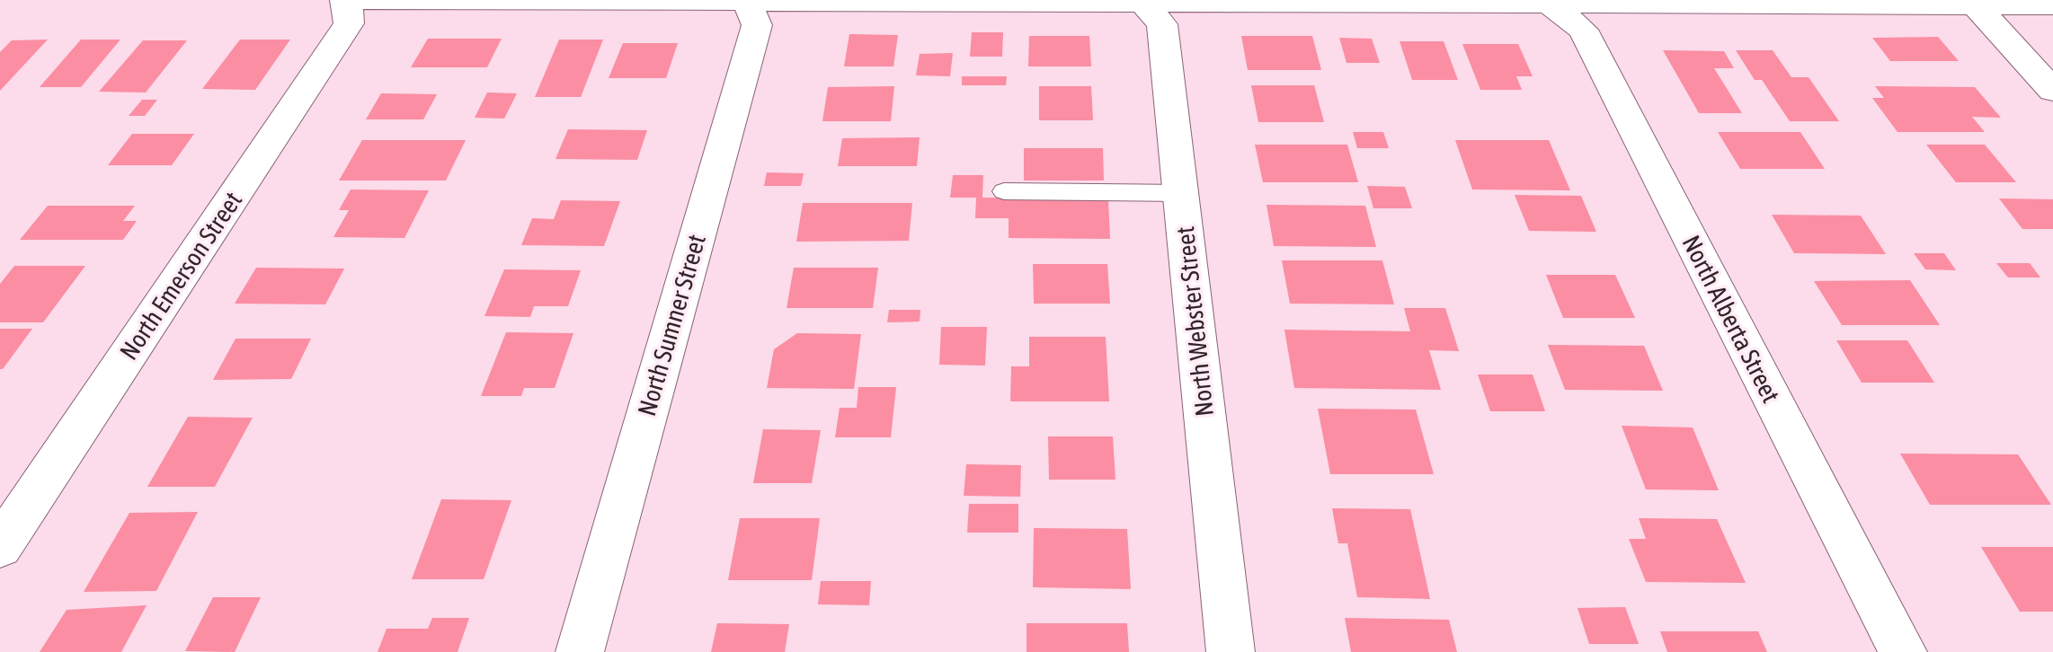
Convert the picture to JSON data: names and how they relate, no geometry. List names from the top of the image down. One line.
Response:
{"streets":{"street":["North Emerson Street","North Alberta Street","North Webster Street","North Sumner Street"]}}
